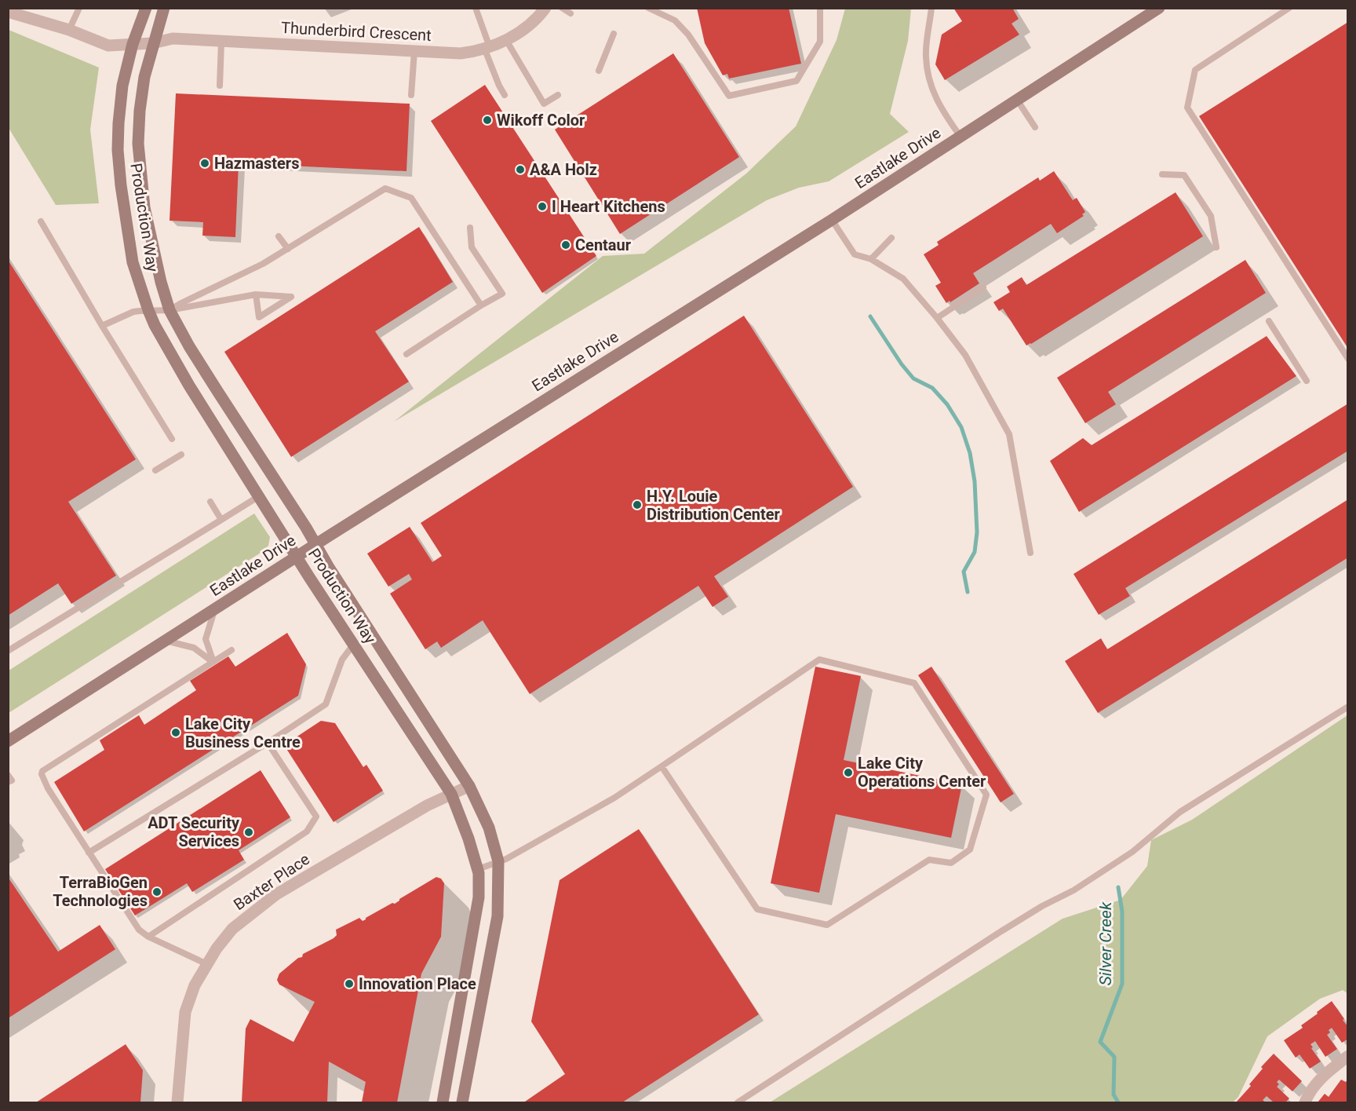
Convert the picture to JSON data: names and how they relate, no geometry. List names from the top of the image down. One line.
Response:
{"streets":{"street":["Thunderbird Crescent","Eastlake Drive","Production Way","Baxter Place"]},"crossings":[["Thunderbird Crescent","Production Way"],["Eastlake Drive","Production Way"],["Production Way","Baxter Place"]],"water":["Silver Creek"],"places":["Wikoff Color","Hazmasters","A&A Holz","I Heart Kitchens","Centaur","H.Y. Louie Distribution Center","Lake City Business Centre","Lake City Operations Center","ADT Security Services","TerraBioGen Technologies","Innovation Place"]}
